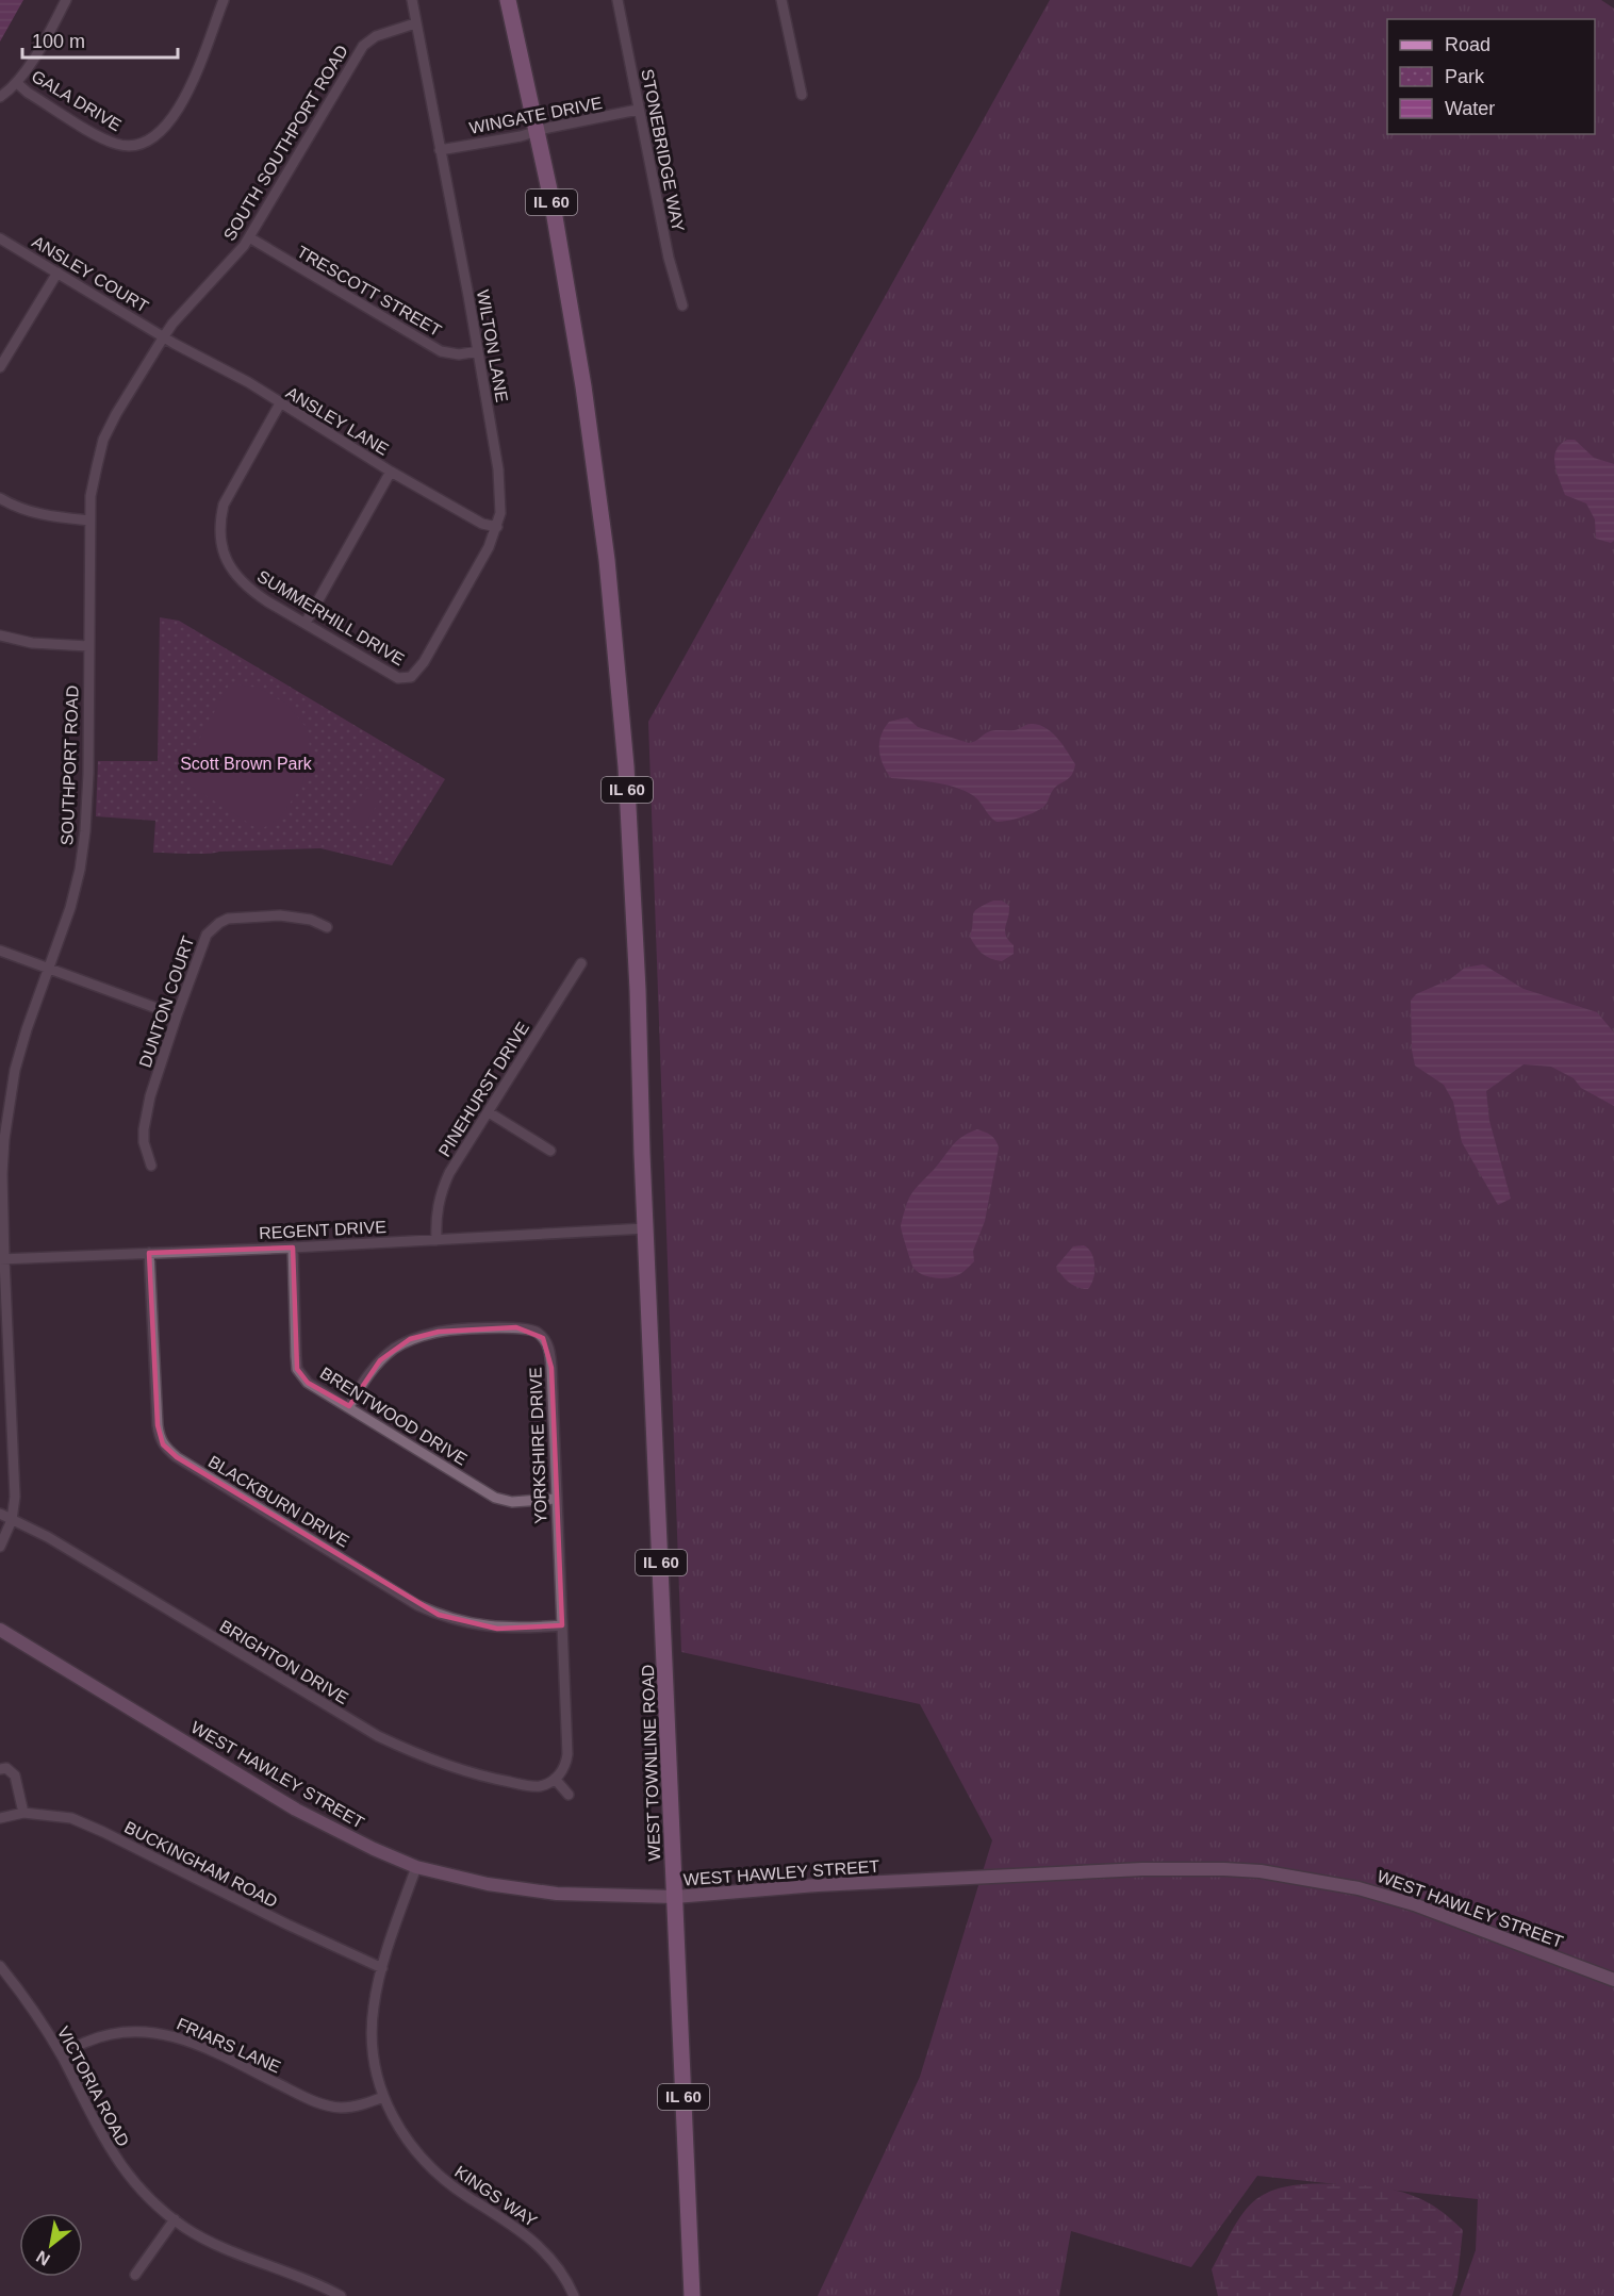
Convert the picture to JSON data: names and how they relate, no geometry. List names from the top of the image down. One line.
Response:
{"streets":{"main road":["IL 60","WEST TOWNLINE ROAD"],"street":["GALA DRIVE","WINGATE DRIVE","SOUTH SOUTHPORT ROAD","STONEBRIDGE WAY","ANSLEY COURT","TRESCOTT STREET","WILTON LANE","ANSLEY LANE","SUMMERHILL DRIVE","SOUTHPORT ROAD","DUNTON COURT","PINEHURST DRIVE","REGENT DRIVE","BRENTWOOD DRIVE","YORKSHIRE DRIVE","BLACKBURN DRIVE","BRIGHTON DRIVE","WEST HAWLEY STREET","BUCKINGHAM ROAD","FRIARS LANE","VICTORIA ROAD","KINGS WAY"]},"crossings":[["WINGATE DRIVE","STONEBRIDGE WAY"],["WINGATE DRIVE","IL 60"],["WINGATE DRIVE","WILTON LANE"],["SOUTH SOUTHPORT ROAD","TRESCOTT STREET"],["SOUTH SOUTHPORT ROAD","WILTON LANE"],["SOUTH SOUTHPORT ROAD","SOUTHPORT ROAD"],["IL 60","REGENT DRIVE"],["IL 60","WEST TOWNLINE ROAD"],["ANSLEY COURT","ANSLEY LANE"],["ANSLEY COURT","SOUTHPORT ROAD"],["TRESCOTT STREET","WILTON LANE"],["WILTON LANE","ANSLEY LANE"],["WILTON LANE","SUMMERHILL DRIVE"],["ANSLEY LANE","SUMMERHILL DRIVE"],["ANSLEY LANE","SOUTHPORT ROAD"],["SOUTHPORT ROAD","REGENT DRIVE"],["SOUTHPORT ROAD","BRIGHTON DRIVE"],["PINEHURST DRIVE","REGENT DRIVE"],["REGENT DRIVE","BRENTWOOD DRIVE"],["REGENT DRIVE","BLACKBURN DRIVE"],["REGENT DRIVE","WEST TOWNLINE ROAD"],["BRENTWOOD DRIVE","YORKSHIRE DRIVE"],["YORKSHIRE DRIVE","BLACKBURN DRIVE"],["YORKSHIRE DRIVE","BRIGHTON DRIVE"],["WEST TOWNLINE ROAD","WEST HAWLEY STREET"],["WEST HAWLEY STREET","KINGS WAY"],["BUCKINGHAM ROAD","KINGS WAY"],["FRIARS LANE","VICTORIA ROAD"],["FRIARS LANE","KINGS WAY"]],"parks":["Scott Brown Park"],"legend":["Road","Park","Water"],"scale_bar":"100 m","north":"bottom left"}
